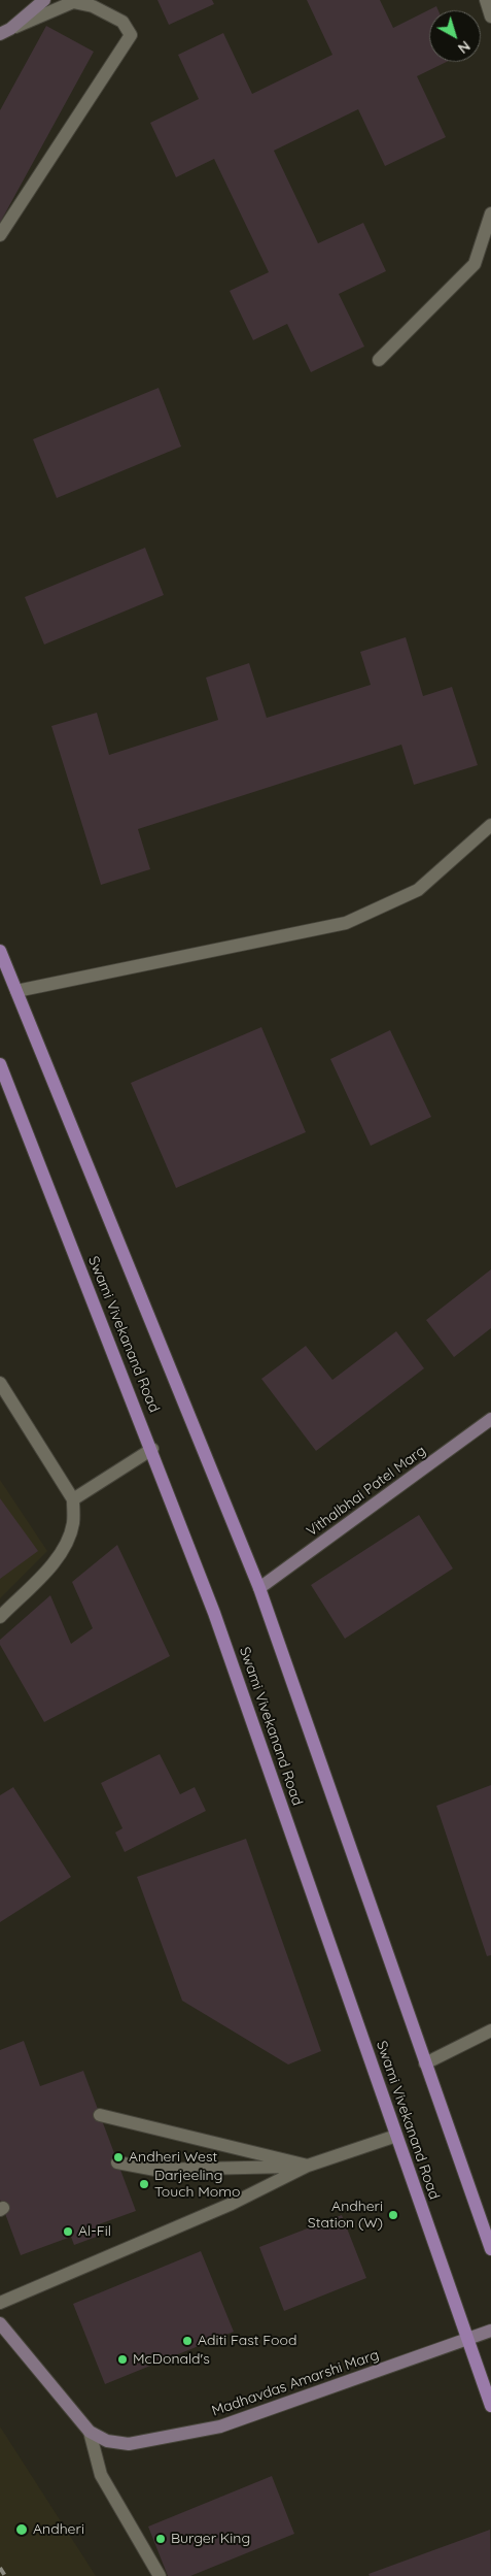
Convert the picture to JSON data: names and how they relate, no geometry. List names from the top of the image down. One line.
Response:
{"streets":{"main road":["Swami Vivekanand Road"],"street":["Vithalbhai Patel Marg","Madhavdas Amarshi Marg"]},"crossings":[["Swami Vivekanand Road","Vithalbhai Patel Marg"],["Swami Vivekanand Road","Madhavdas Amarshi Marg"]],"places":["Andheri West","Darjeeling Touch Momo","Andheri Station (W)","Al-Fil","Aditi Fast Food","McDonald's","Andheri","Burger King"],"north":"bottom right"}
